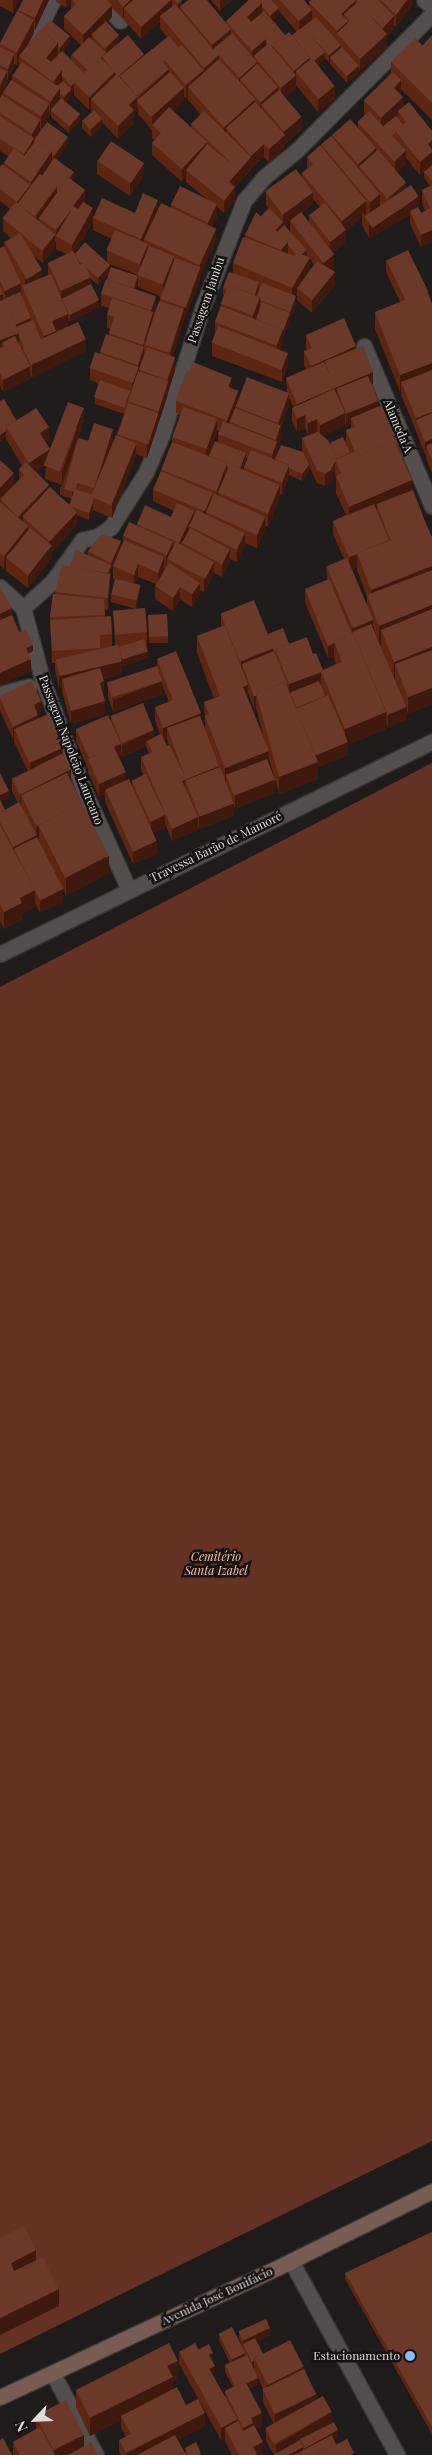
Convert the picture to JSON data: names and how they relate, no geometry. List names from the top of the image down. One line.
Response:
{"streets":{"main road":["Avenida José Bonifácio"],"street":["Passagem Jambu","Alameda A","Passagem Napoleão Laureano","Travessa Barão de Mamoré"]},"crossings":[["Passagem Jambu","Passagem Napoleão Laureano"],["Passagem Napoleão Laureano","Travessa Barão de Mamoré"]],"parks":["Cemitério Santa Izabel"],"places":["Estacionamento"],"north":"bottom left"}
